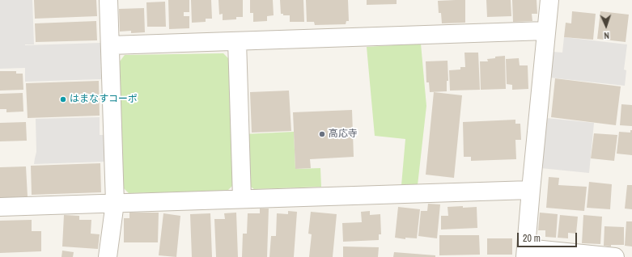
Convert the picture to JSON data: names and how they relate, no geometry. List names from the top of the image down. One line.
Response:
{"places":["はまなすコーポ","高応寺"],"scale_bar":"20 m","north":"bottom"}
